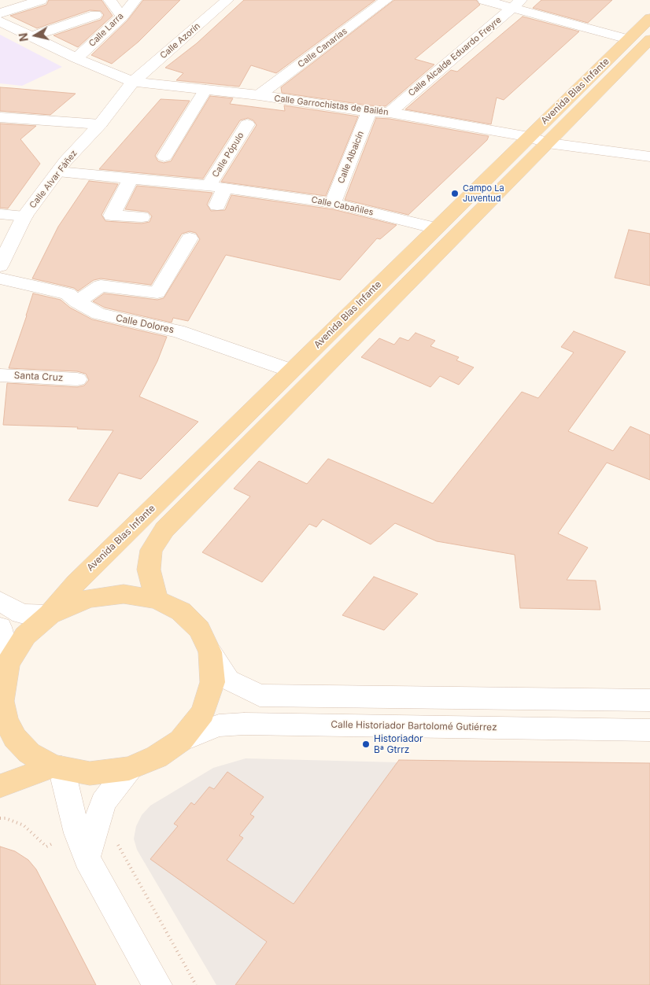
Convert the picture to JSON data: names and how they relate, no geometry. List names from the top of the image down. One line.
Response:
{"streets":{"main road":["Avenida Blas Infante"],"street":["Calle Larra","Calle Azorín","Calle Canarias","Calle Alcalde Eduardo Freyre","Calle Garrochistas de Bailén","Calle Pópulo","Calle Albaicín","Calle Alvar Fáñez","Calle Cabañiles","Calle Dolores","Santa Cruz","Calle Historiador Bartolomé Gutiérrez"]},"crossings":[["Calle Larra","Calle Garrochistas de Bailén"],["Calle Azorín","Calle Garrochistas de Bailén"],["Calle Azorín","Calle Alvar Fáñez"],["Calle Canarias","Calle Garrochistas de Bailén"],["Calle Alcalde Eduardo Freyre","Calle Garrochistas de Bailén"],["Avenida Blas Infante","Calle Garrochistas de Bailén"],["Avenida Blas Infante","Calle Cabañiles"],["Avenida Blas Infante","Calle Dolores"],["Calle Garrochistas de Bailén","Calle Albaicín"],["Calle Garrochistas de Bailén","Calle Alvar Fáñez"],["Calle Pópulo","Calle Cabañiles"],["Calle Albaicín","Calle Cabañiles"],["Calle Alvar Fáñez","Calle Cabañiles"]],"places":["Campo La Juventud","Historiador Bª Gtrrz"],"north":"left"}
